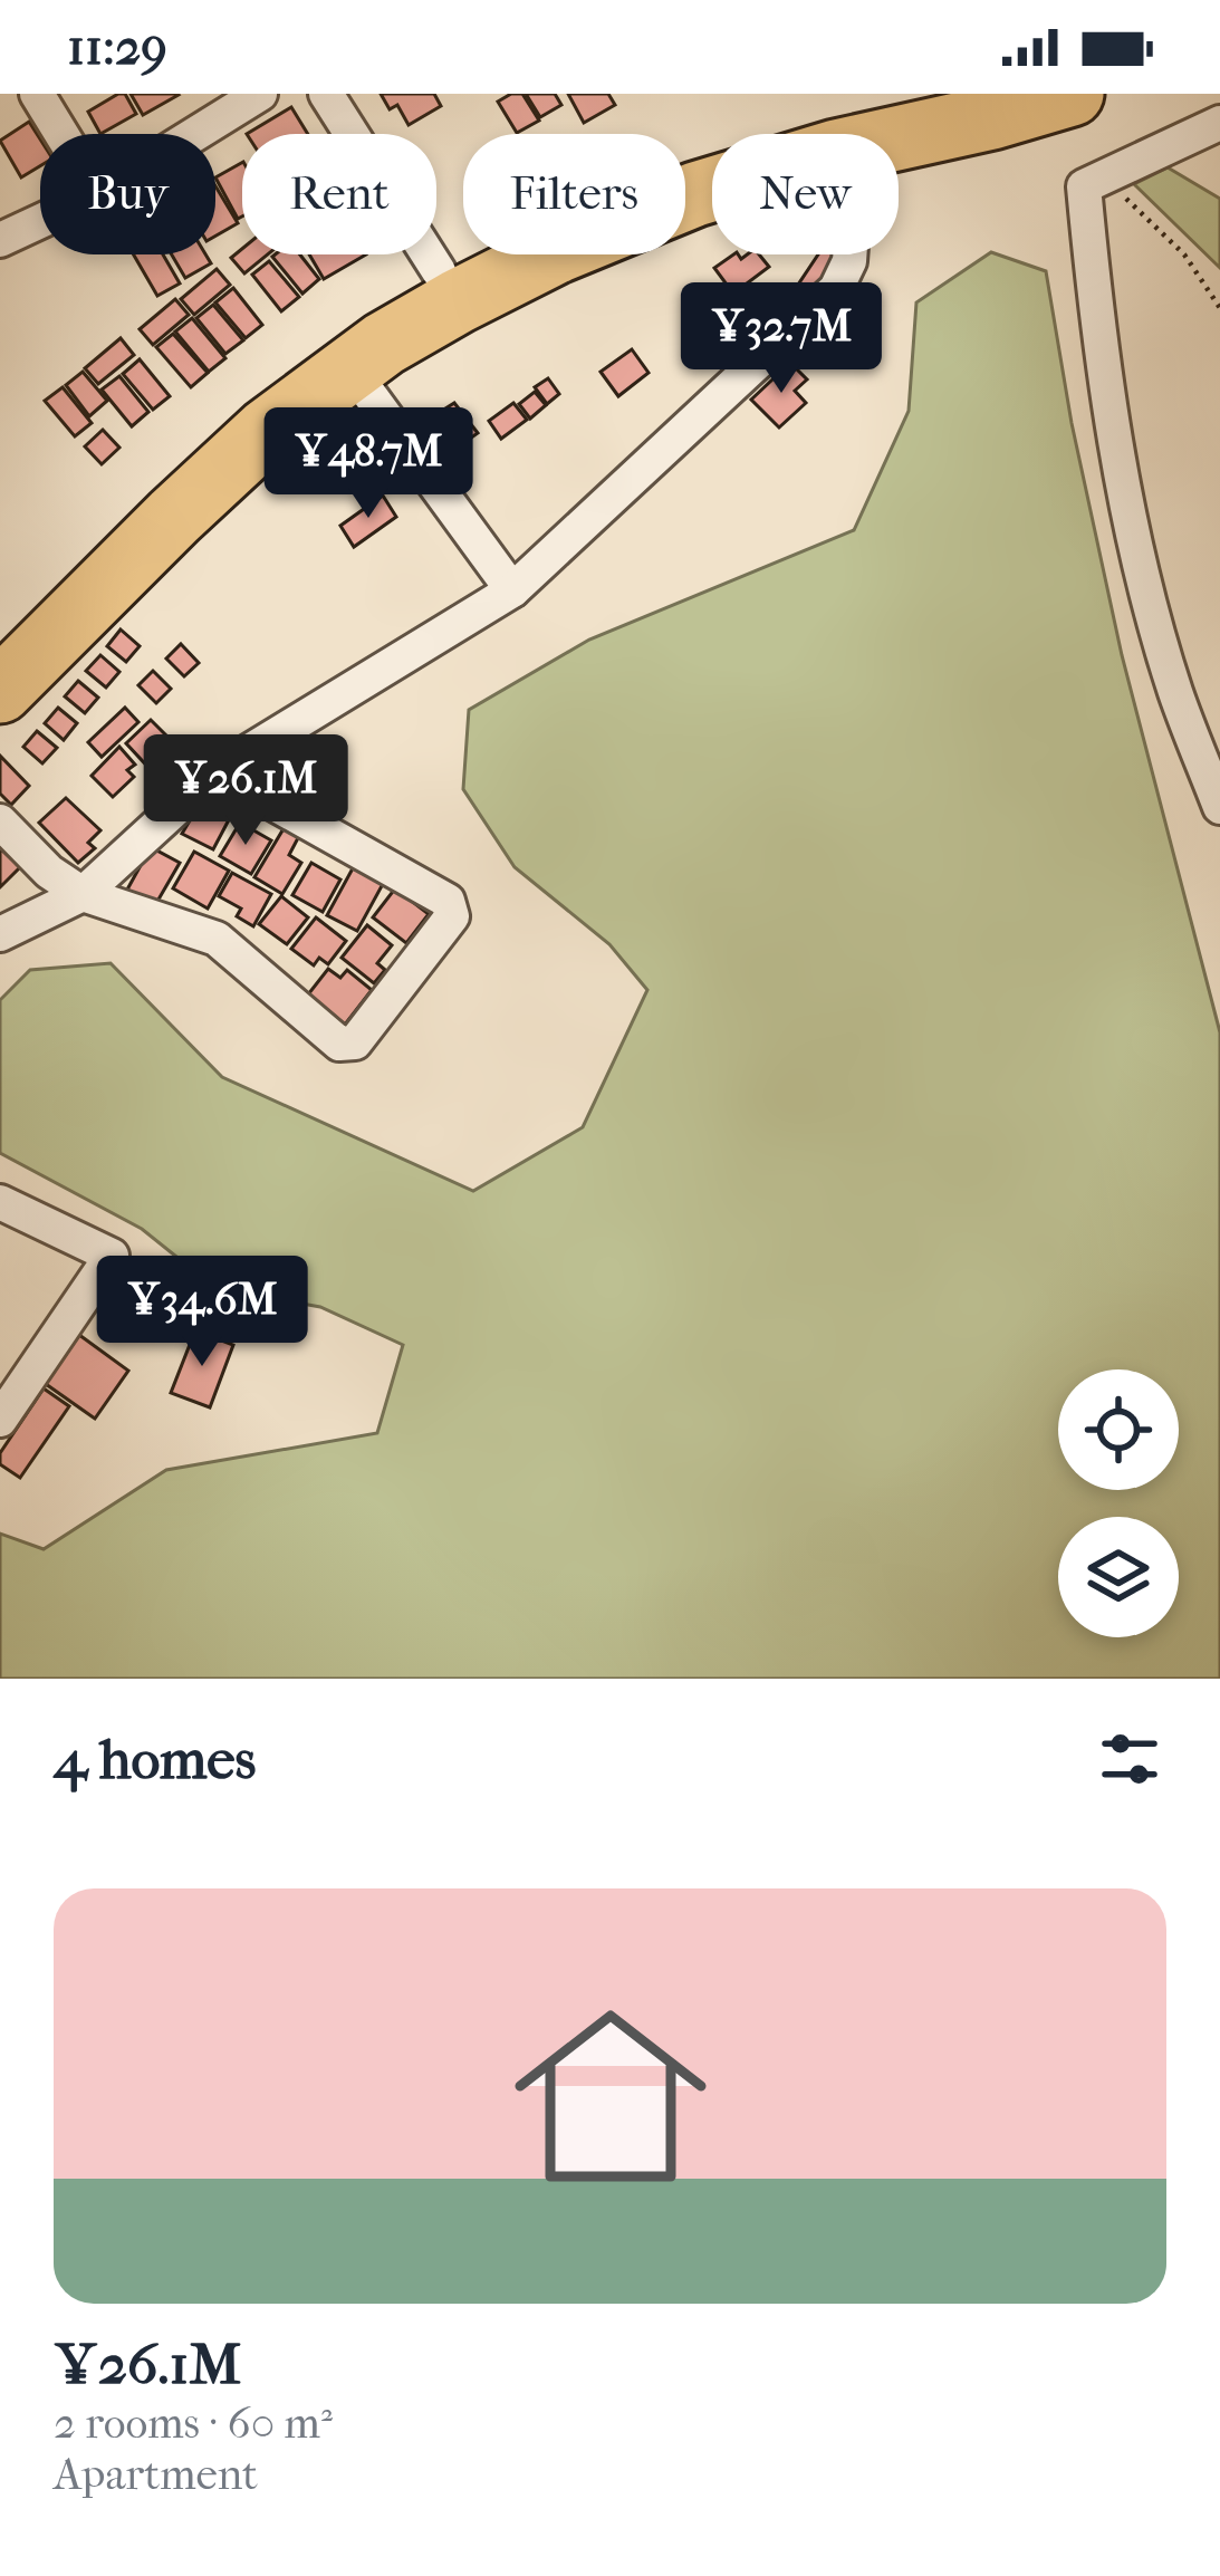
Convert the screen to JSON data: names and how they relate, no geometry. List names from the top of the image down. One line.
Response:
{"page":{"status":"11:29","chip":["Buy","Rent","Filters","New"],"price":["¥32.7M","¥48.7M","¥26.1M","¥34.6M"],"heading":"4 homes","list":[{"name":"¥26.1M","note":"2 rooms · 60 m² · Apartment"}]}}
